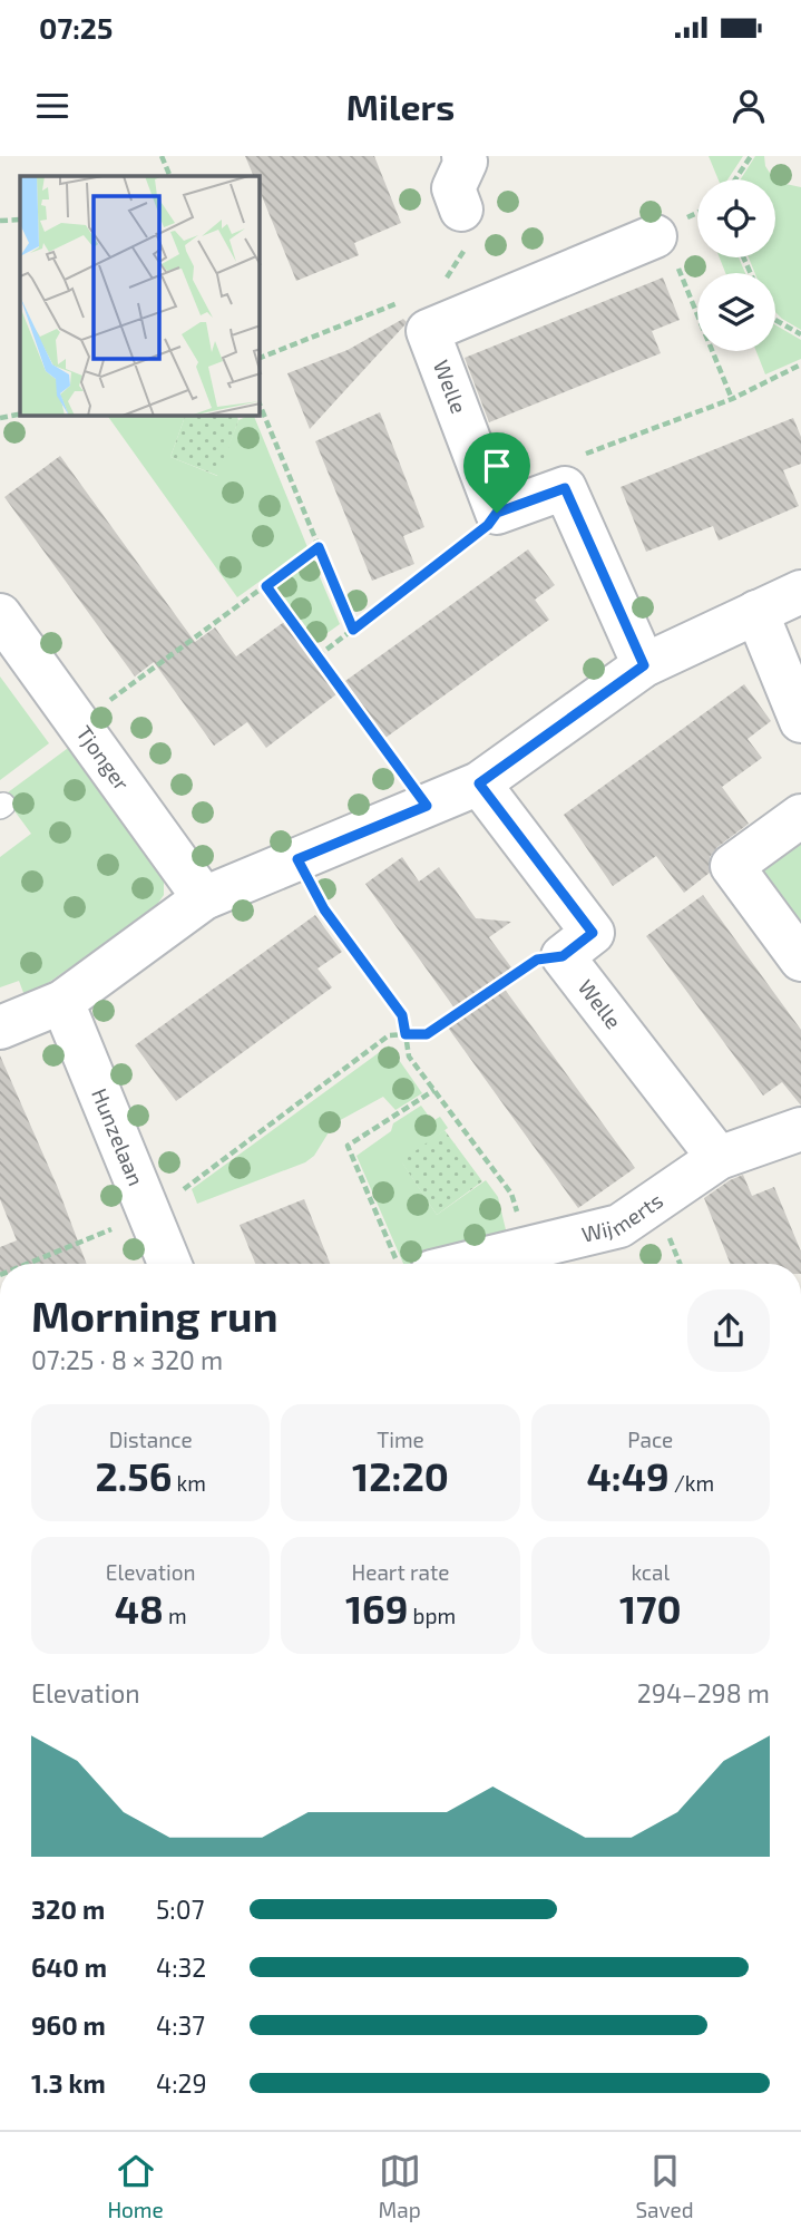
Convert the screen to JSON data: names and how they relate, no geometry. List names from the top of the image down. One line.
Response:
{"streets":{"street":["Welle","Tjonger","Hunzelaan","Wijmerts"]},"crossings":[["Welle","Wijmerts"]],"page":{"status":"07:25","header":"Milers","heading":["Morning run","07:25 · 8 × 320 m"],"stats":[["Distance","2.56 km"],["Time","12:20"],["Pace","4:49 /km"],["Elevation","48 m"],["Heart rate","169 bpm"],["kcal","170"]],"chart":["Elevation","294–298 m"],"list":[{"name":"320 m","note":"5:07"},{"name":"640 m","note":"4:32"},{"name":"960 m","note":"4:37"},{"name":"1.3 km","note":"4:29"}],"tabs":["Home","Map","Saved"]}}
